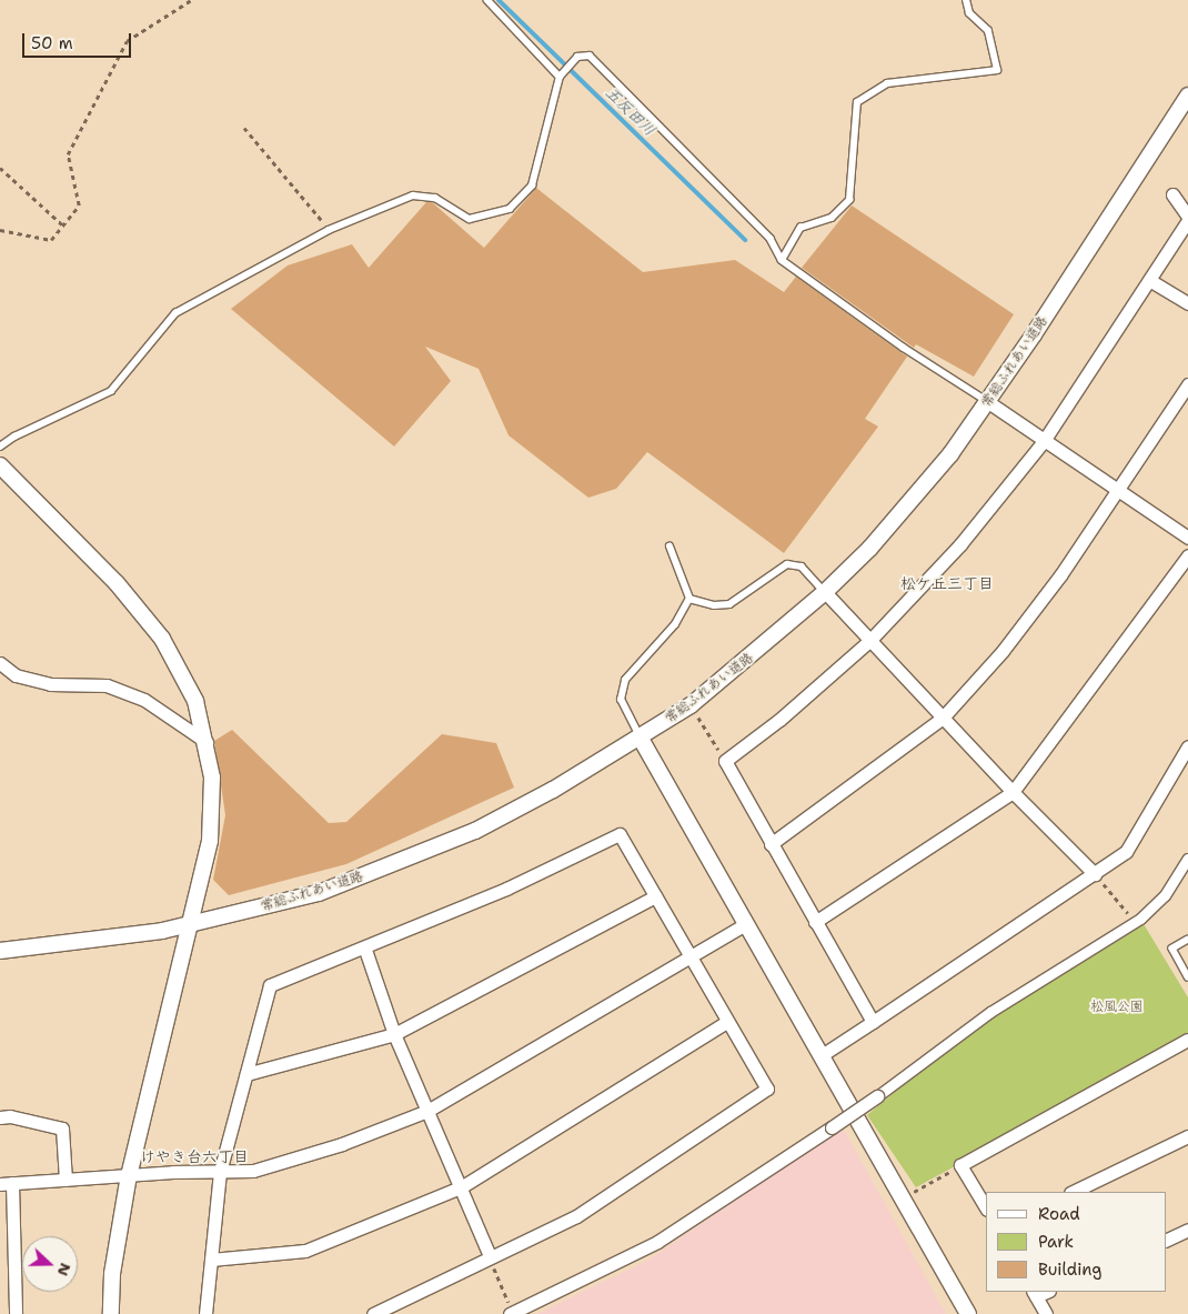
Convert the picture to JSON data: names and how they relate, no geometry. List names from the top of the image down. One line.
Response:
{"streets":{"street":["常総ふれあい道路"]},"districts":["松ケ丘三丁目","けやき台六丁目"],"water":["五反田川"],"parks":["松風公園"],"legend":["Road","Park","Building"],"scale_bar":"50 m","north":"right"}
